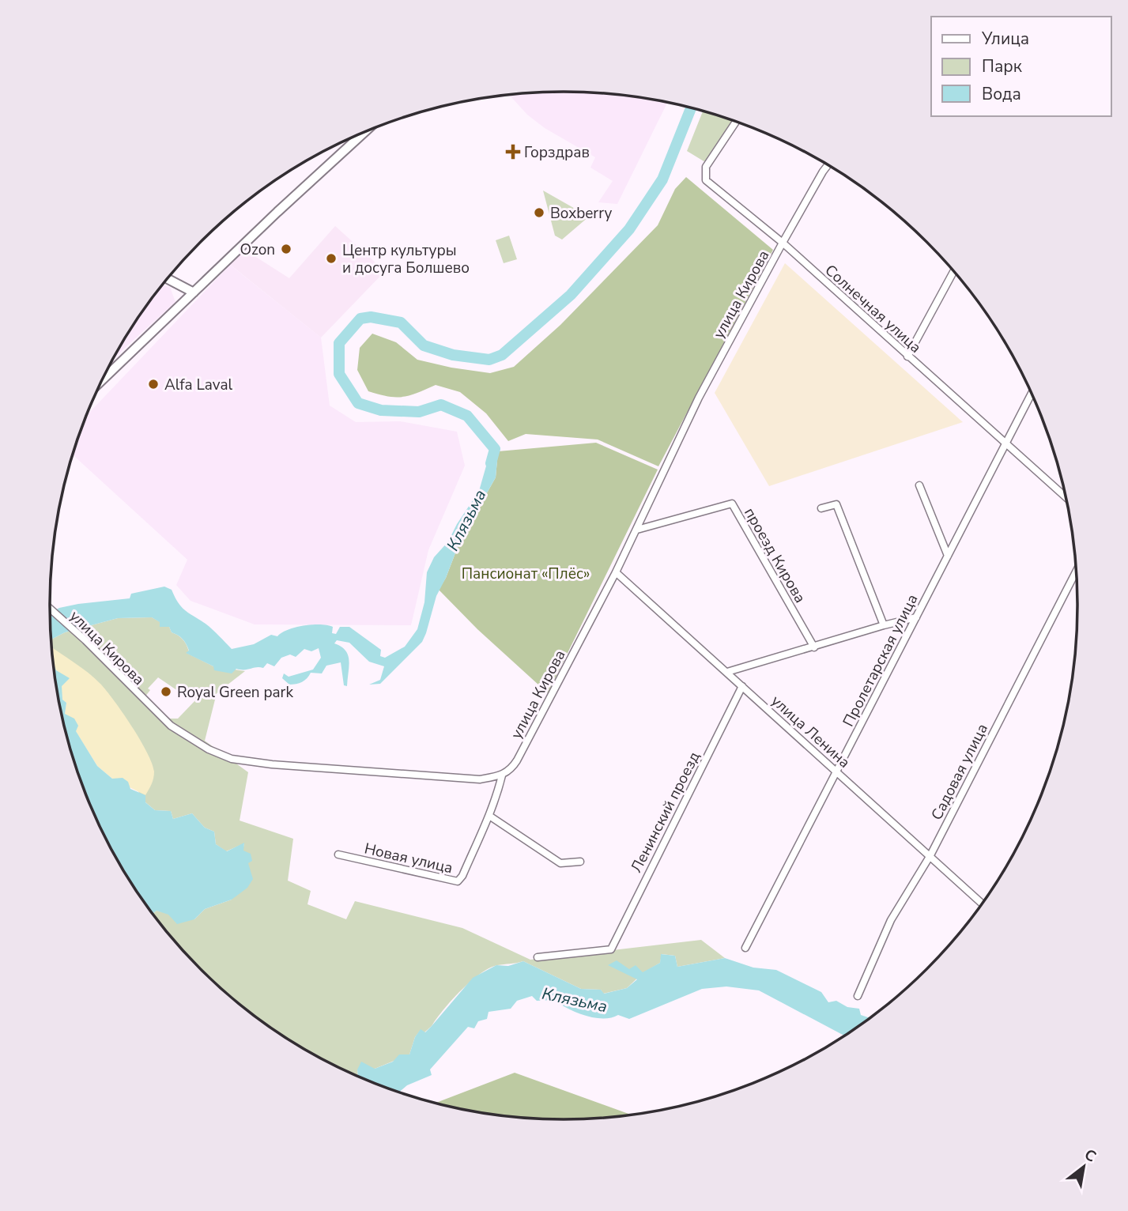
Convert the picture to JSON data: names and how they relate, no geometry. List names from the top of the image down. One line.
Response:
{"streets":{"street":["улица Кирова","Солнечная улица","проезд Кирова","Пролетарская улица","улица Ленина","Садовая улица","Ленинский проезд","Новая улица"]},"crossings":[["улица Кирова","Солнечная улица"],["улица Кирова","проезд Кирова"],["улица Кирова","улица Ленина"],["улица Кирова","Новая улица"],["Солнечная улица","Пролетарская улица"],["Пролетарская улица","улица Ленина"],["улица Ленина","Садовая улица"],["улица Ленина","Ленинский проезд"]],"water":["Клязьма"],"parks":["Пансионат «Плёс»"],"places":{"health":["Горздрав"],"other":["Boxberry","Ozon","Центр культуры и досуга Болшево","Alfa Laval","Royal Green park"]},"legend":["Улица","Парк","Вода"],"north":"top right"}
